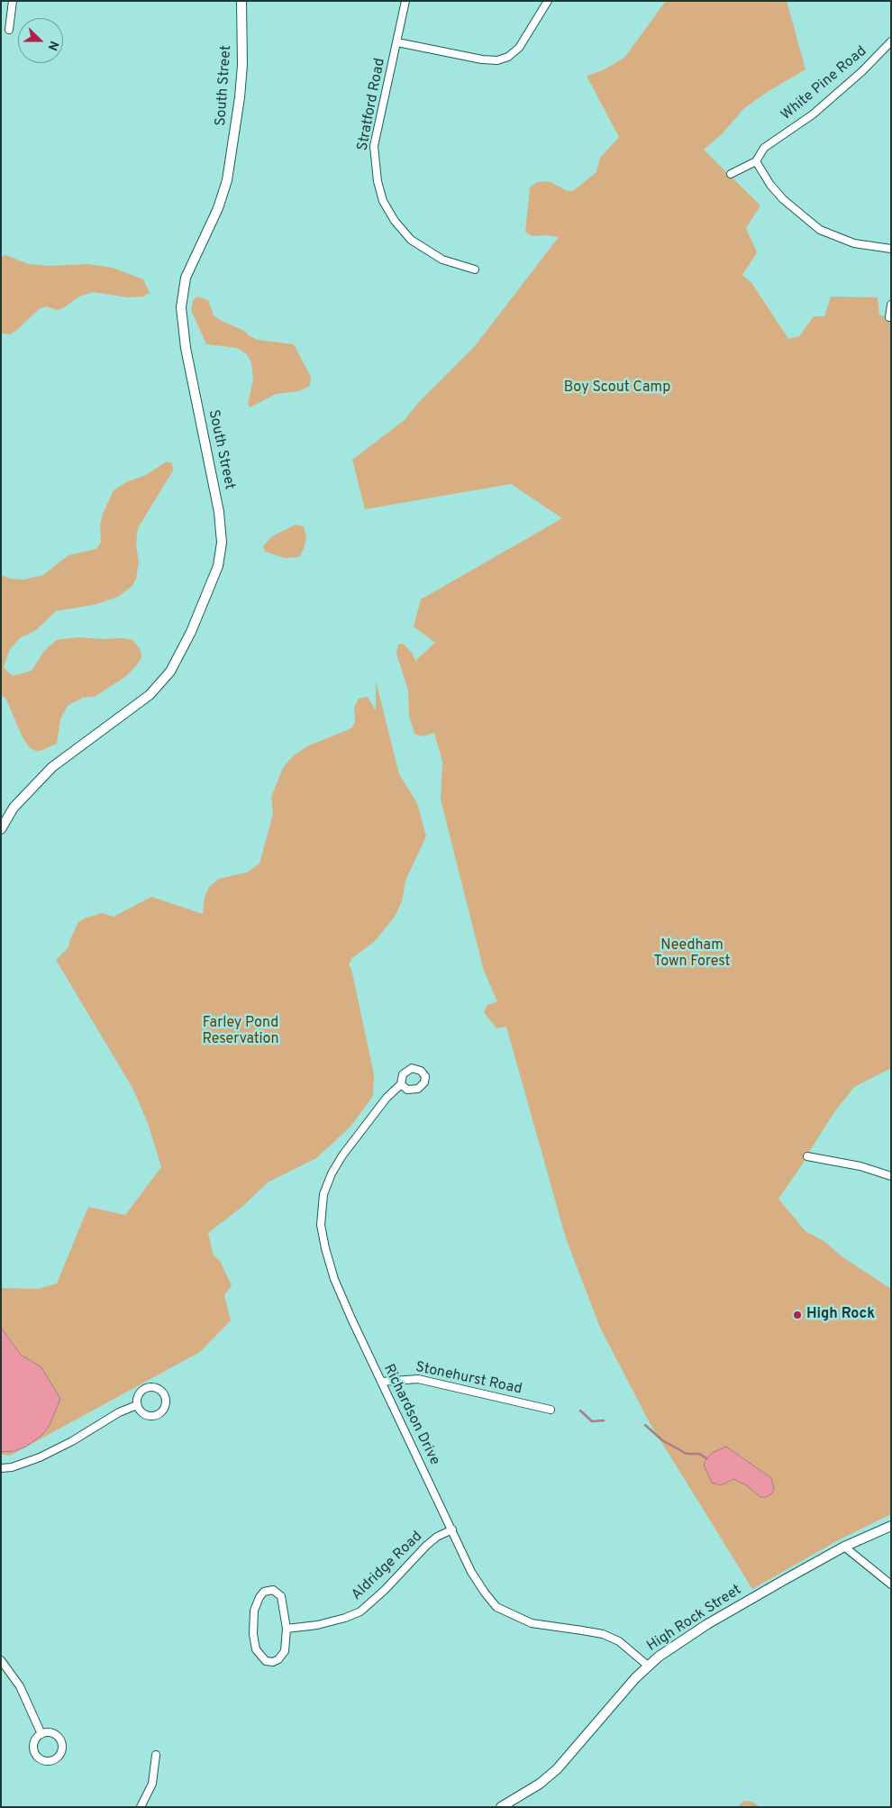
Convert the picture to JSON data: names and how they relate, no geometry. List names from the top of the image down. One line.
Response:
{"streets":{"street":["White Pine Road","South Street","Stratford Road","Stonehurst Road","Richardson Drive","Aldridge Road","High Rock Street"]},"crossings":[["Stonehurst Road","Richardson Drive"],["Richardson Drive","Aldridge Road"],["Richardson Drive","High Rock Street"]],"parks":["Boy Scout Camp","Needham Town Forest","Farley Pond Reservation"],"places":["High Rock"],"north":"right"}
